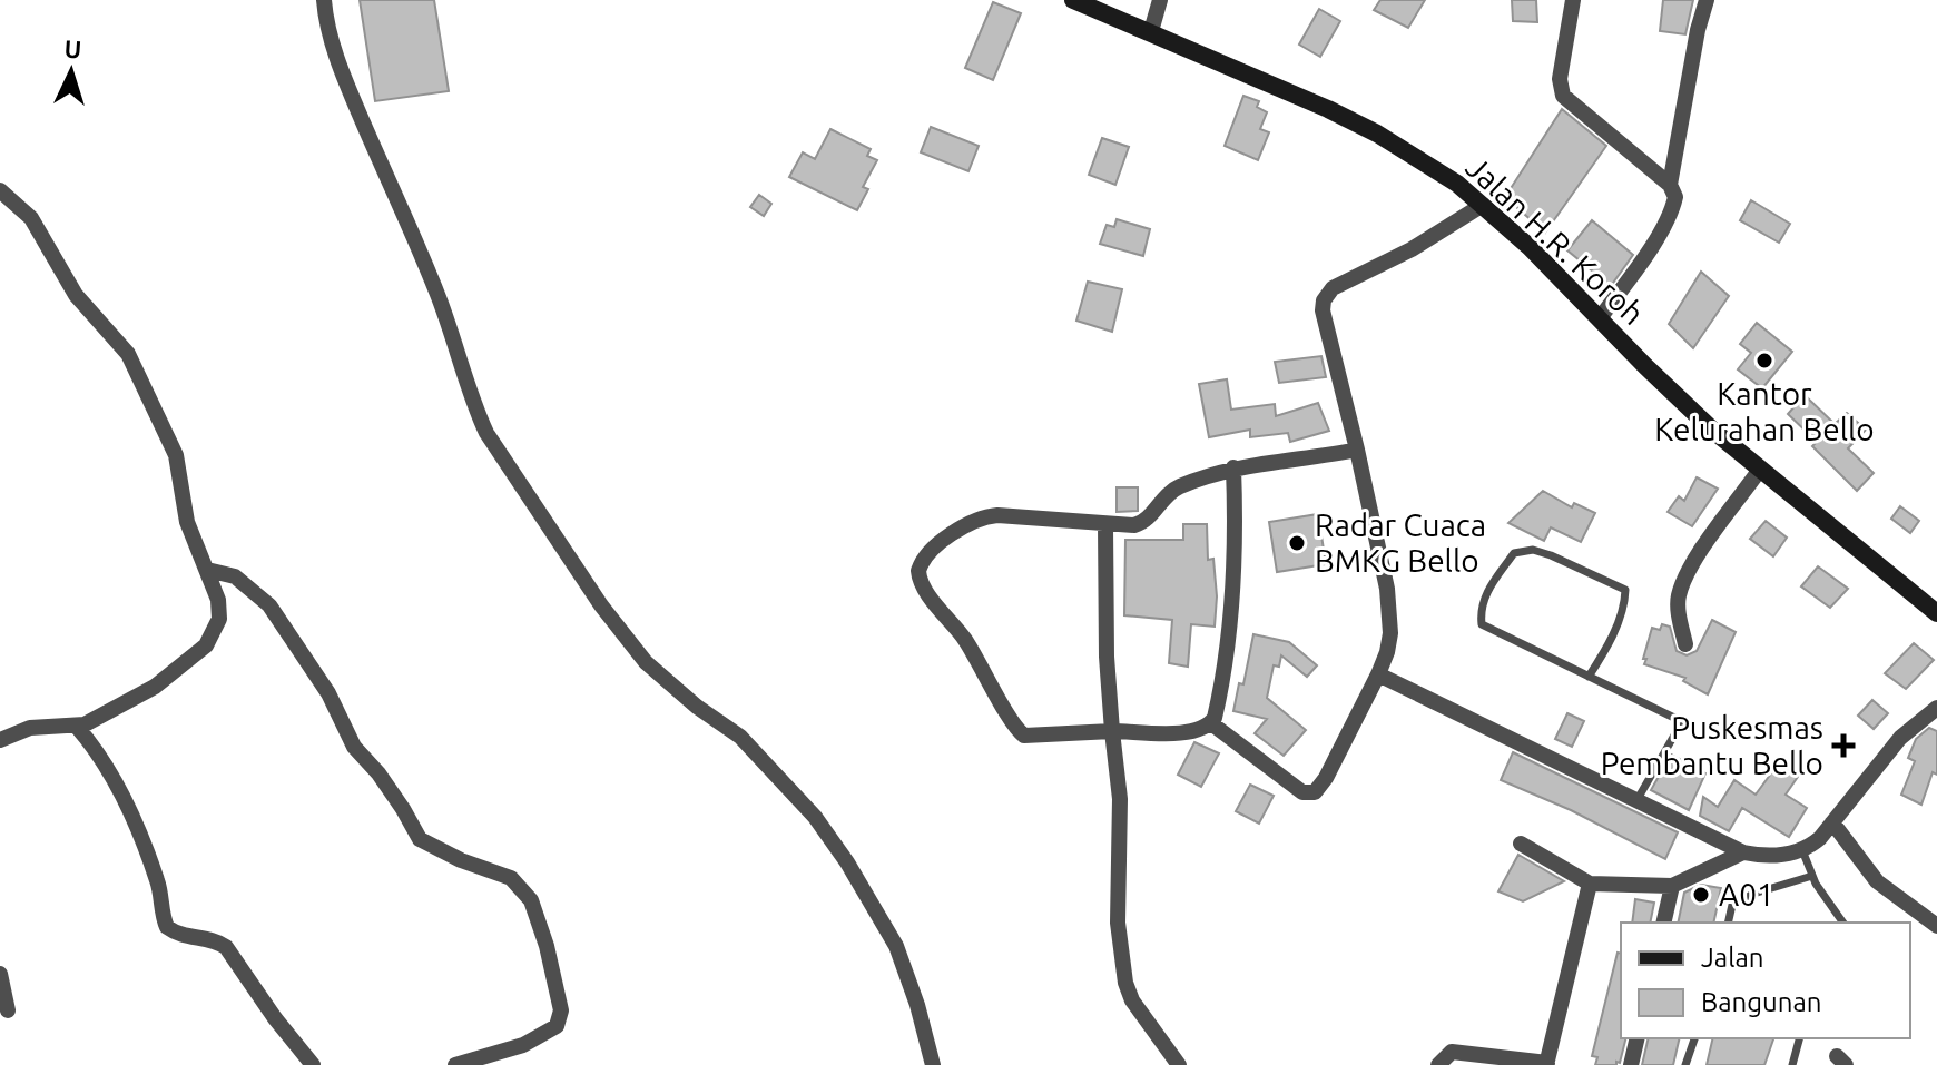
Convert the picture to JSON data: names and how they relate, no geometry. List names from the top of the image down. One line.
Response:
{"streets":{"main road":["Jalan H.R. Koroh"]},"places":{"other":["Kantor Kelurahan Bello","Radar Cuaca BMKG Bello","A01"],"health":["Puskesmas Pembantu Bello"]},"legend":["Jalan","Bangunan"],"north":"top"}
